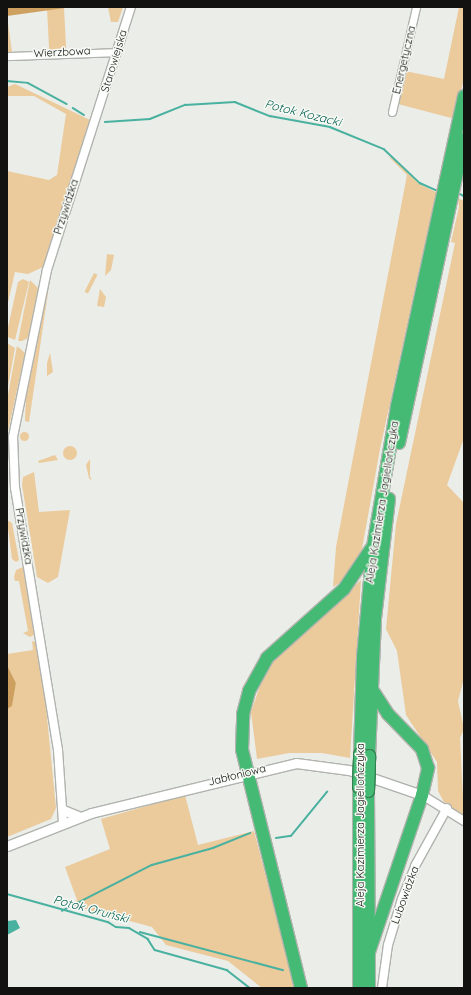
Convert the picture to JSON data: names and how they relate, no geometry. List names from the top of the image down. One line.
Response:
{"streets":{"highway":["Aleja Kazimierza Jagiellończyka"],"main road":["Jabłoniowa"],"street":["Wierzbowa","Energetyczna","Starowiejska","Przywidzka","Lubowidzka"]},"crossings":[["Wierzbowa","Starowiejska"],["Starowiejska","Przywidzka"],["Przywidzka","Jabłoniowa"],["Jabłoniowa","Lubowidzka"]],"water":["Potok Kozacki","Potok Oruński"]}
